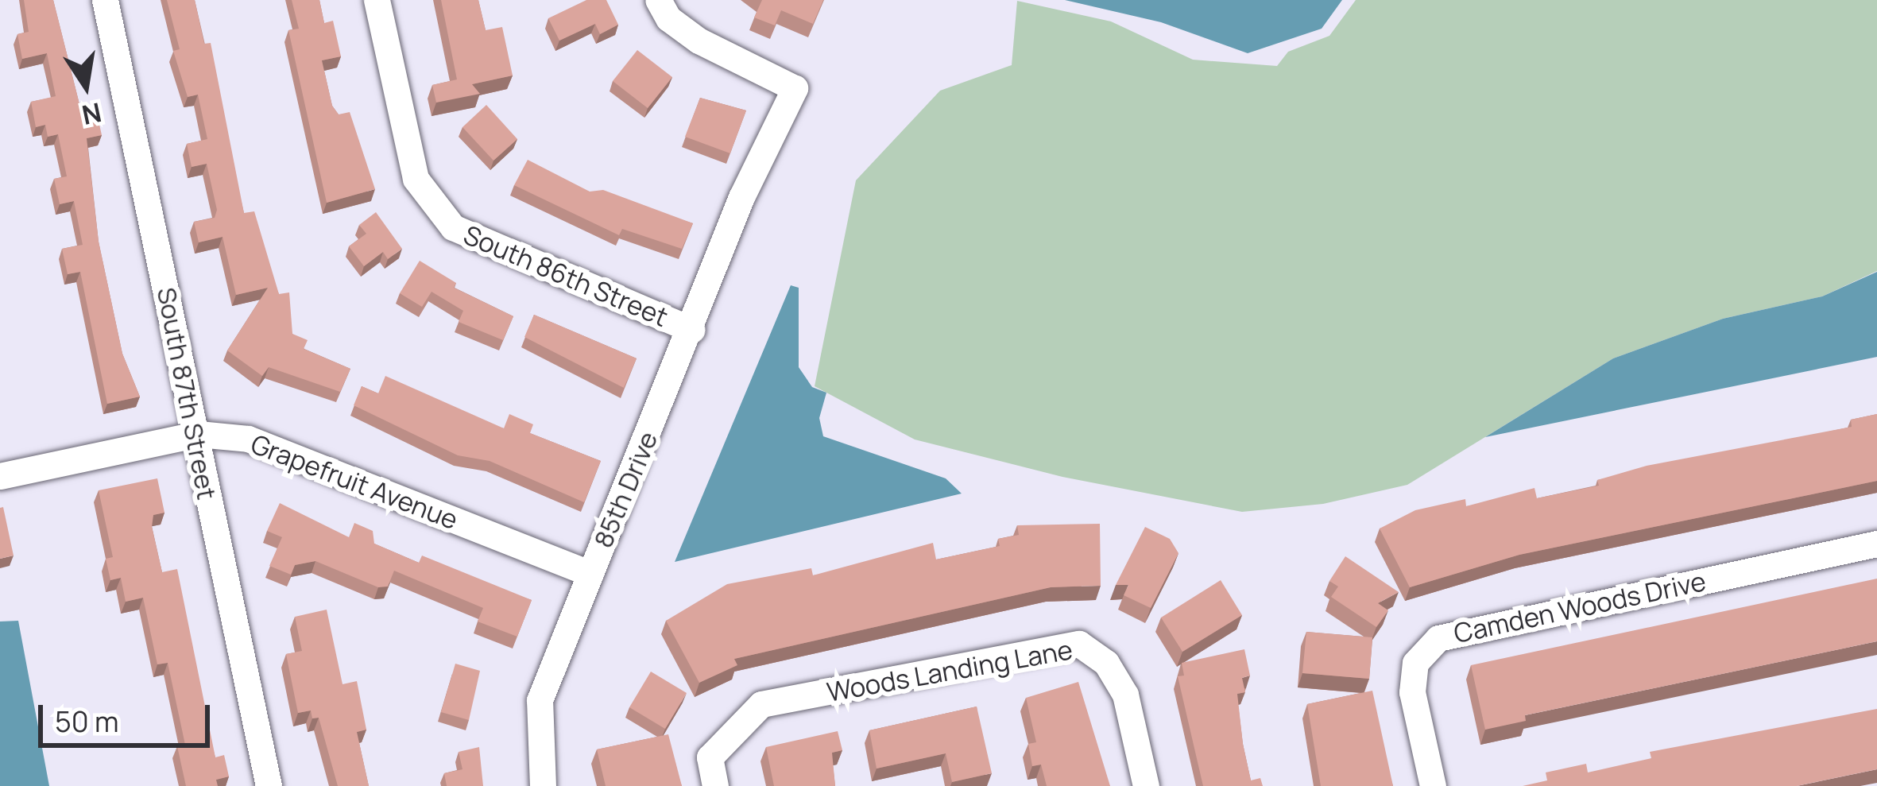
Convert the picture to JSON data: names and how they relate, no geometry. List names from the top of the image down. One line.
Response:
{"streets":{"street":["South 86th Street","South 87th Street","Grapefruit Avenue","85th Drive","Camden Woods Drive","Woods Landing Lane"]},"crossings":[["South 86th Street","85th Drive"],["South 87th Street","Grapefruit Avenue"],["Grapefruit Avenue","85th Drive"]],"scale_bar":"50 m","north":"bottom"}
